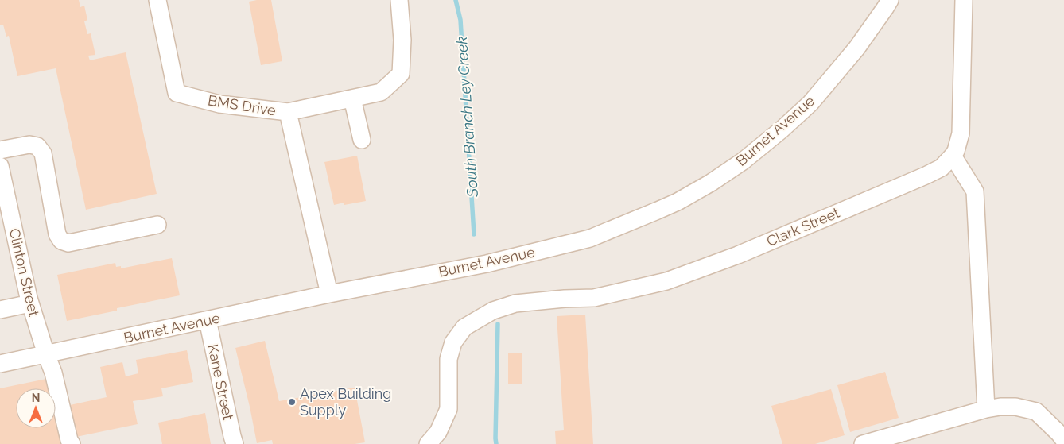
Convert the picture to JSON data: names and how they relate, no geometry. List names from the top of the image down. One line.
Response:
{"streets":{"street":["BMS Drive","Burnet Avenue","Clark Street","Clinton Street","Kane Street"]},"crossings":[["BMS Drive","Burnet Avenue"],["Burnet Avenue","Clinton Street"],["Burnet Avenue","Kane Street"]],"water":["South Branch Ley Creek"],"places":["Apex Building Supply"],"north":"top"}
